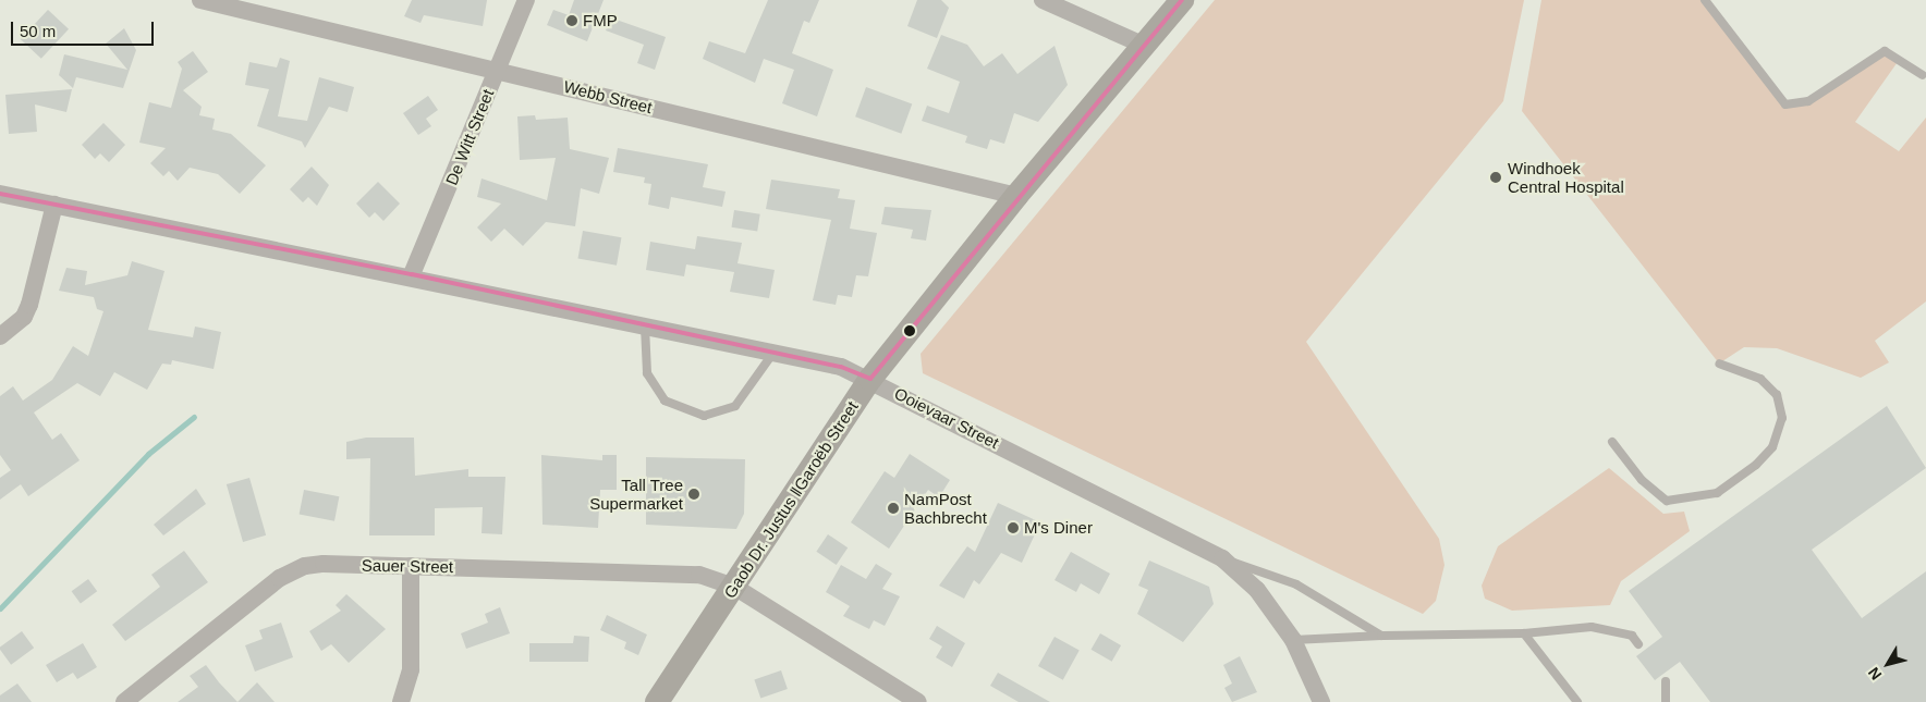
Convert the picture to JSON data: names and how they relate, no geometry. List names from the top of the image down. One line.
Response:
{"streets":{"street":["Webb Street","De Witt Street","Ooievaar Street","Gaob Dr. Justus ǁGaroëb Street","Sauer Street"]},"crossings":[["Webb Street","De Witt Street"],["Webb Street","Gaob Dr. Justus ǁGaroëb Street"],["De Witt Street","Ooievaar Street"],["Ooievaar Street","Gaob Dr. Justus ǁGaroëb Street"],["Gaob Dr. Justus ǁGaroëb Street","Sauer Street"]],"places":["FMP","Windhoek Central Hospital","Tall Tree Supermarket","NamPost Bachbrecht","M's Diner"],"scale_bar":"50 m","north":"bottom left"}
